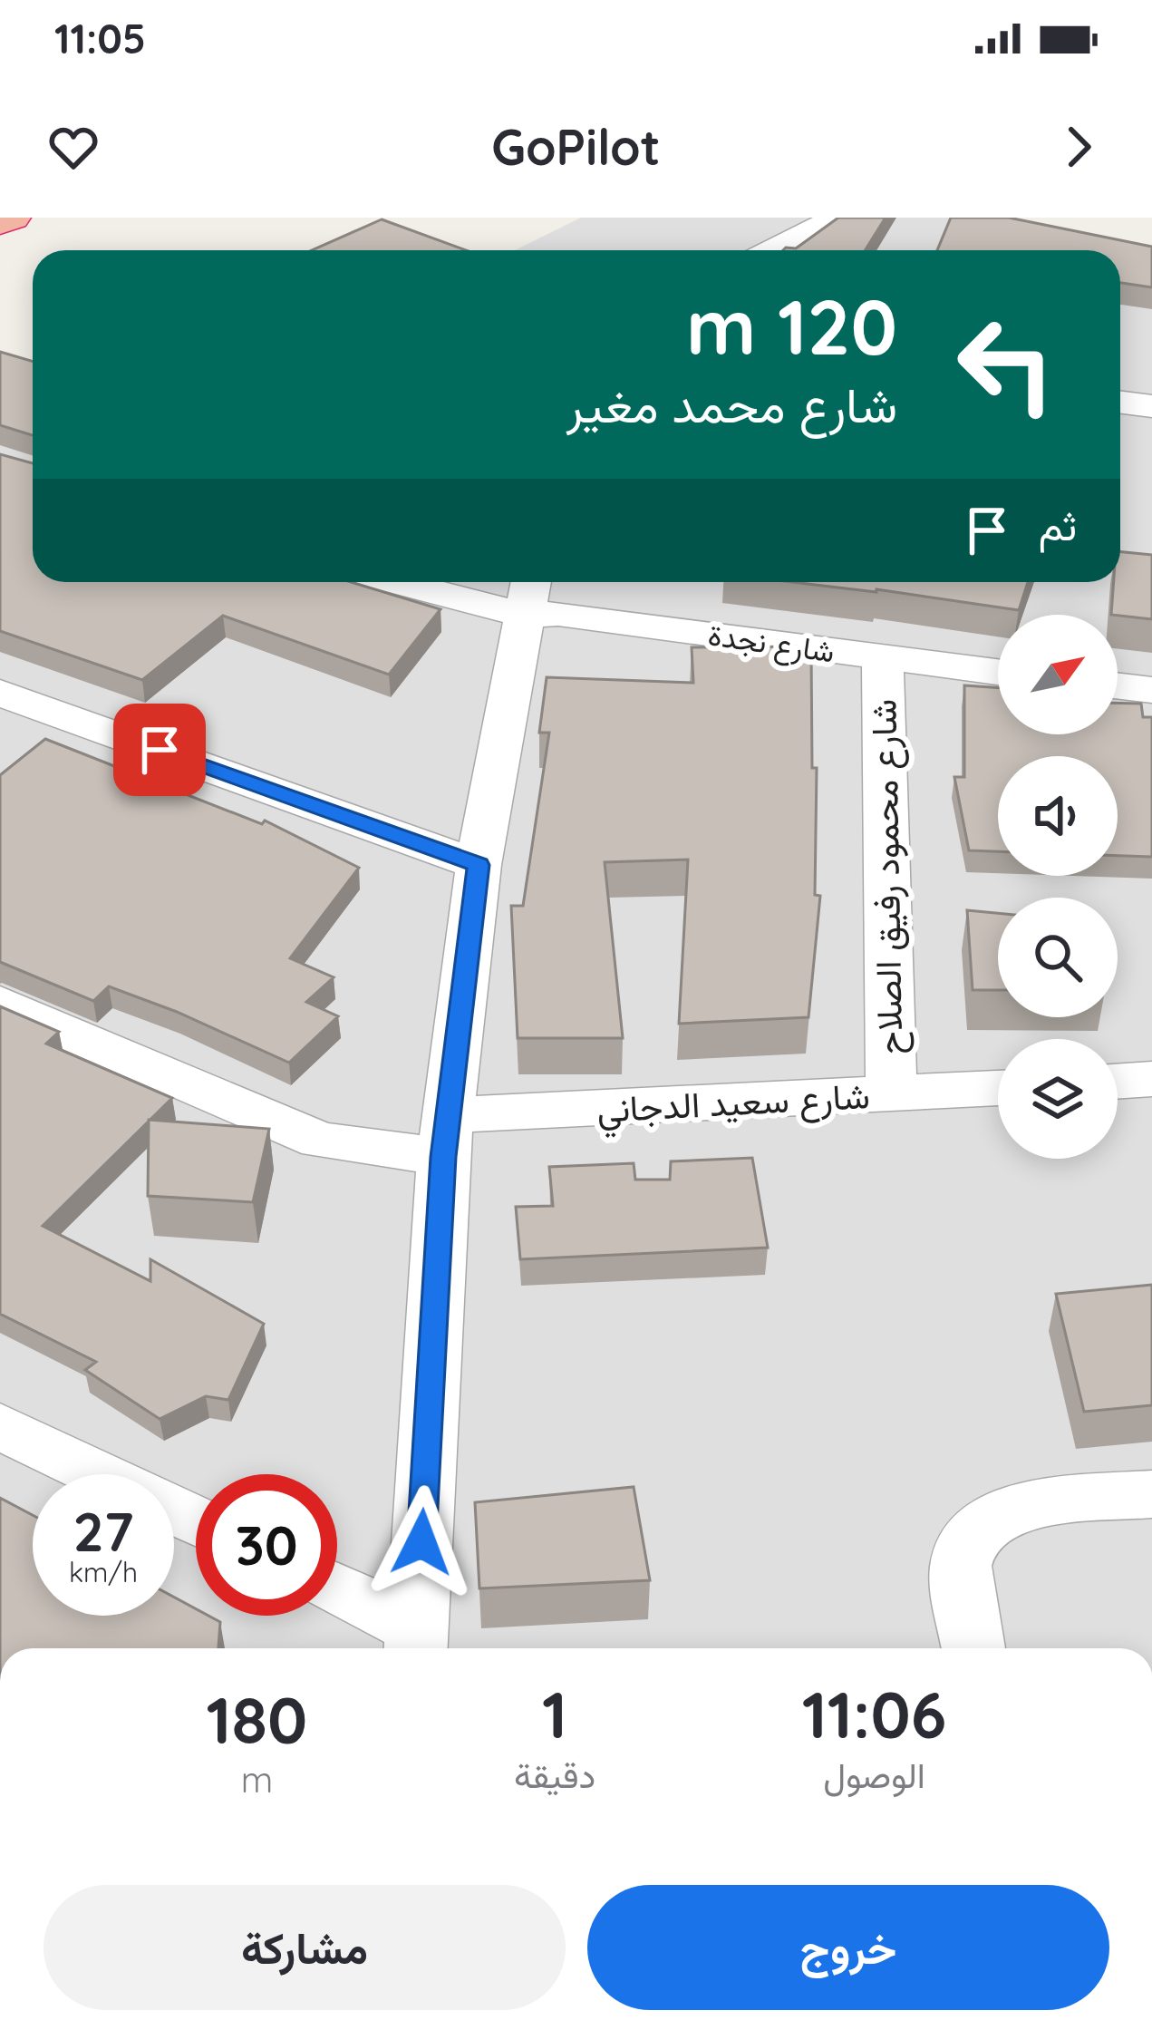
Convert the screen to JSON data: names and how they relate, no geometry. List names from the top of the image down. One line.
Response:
{"streets":{"street":["شارع نجدة","شارع محمود رفيق الصلاح","شارع سعيد الدجاني"]},"crossings":[["شارع نجدة","شارع محمود رفيق الصلاح"],["شارع محمود رفيق الصلاح","شارع سعيد الدجاني"]],"north":"top right","page":{"status":"11:05","header":"GoPilot","turn":["120 m","شارع محمد مغير"],"then":"ثم","speed":"27 km/h","limit":"30","eta":["11:06","الوصول","1","دقيقة","180","m"],"buttons":["خروج","مشاركة"]}}
